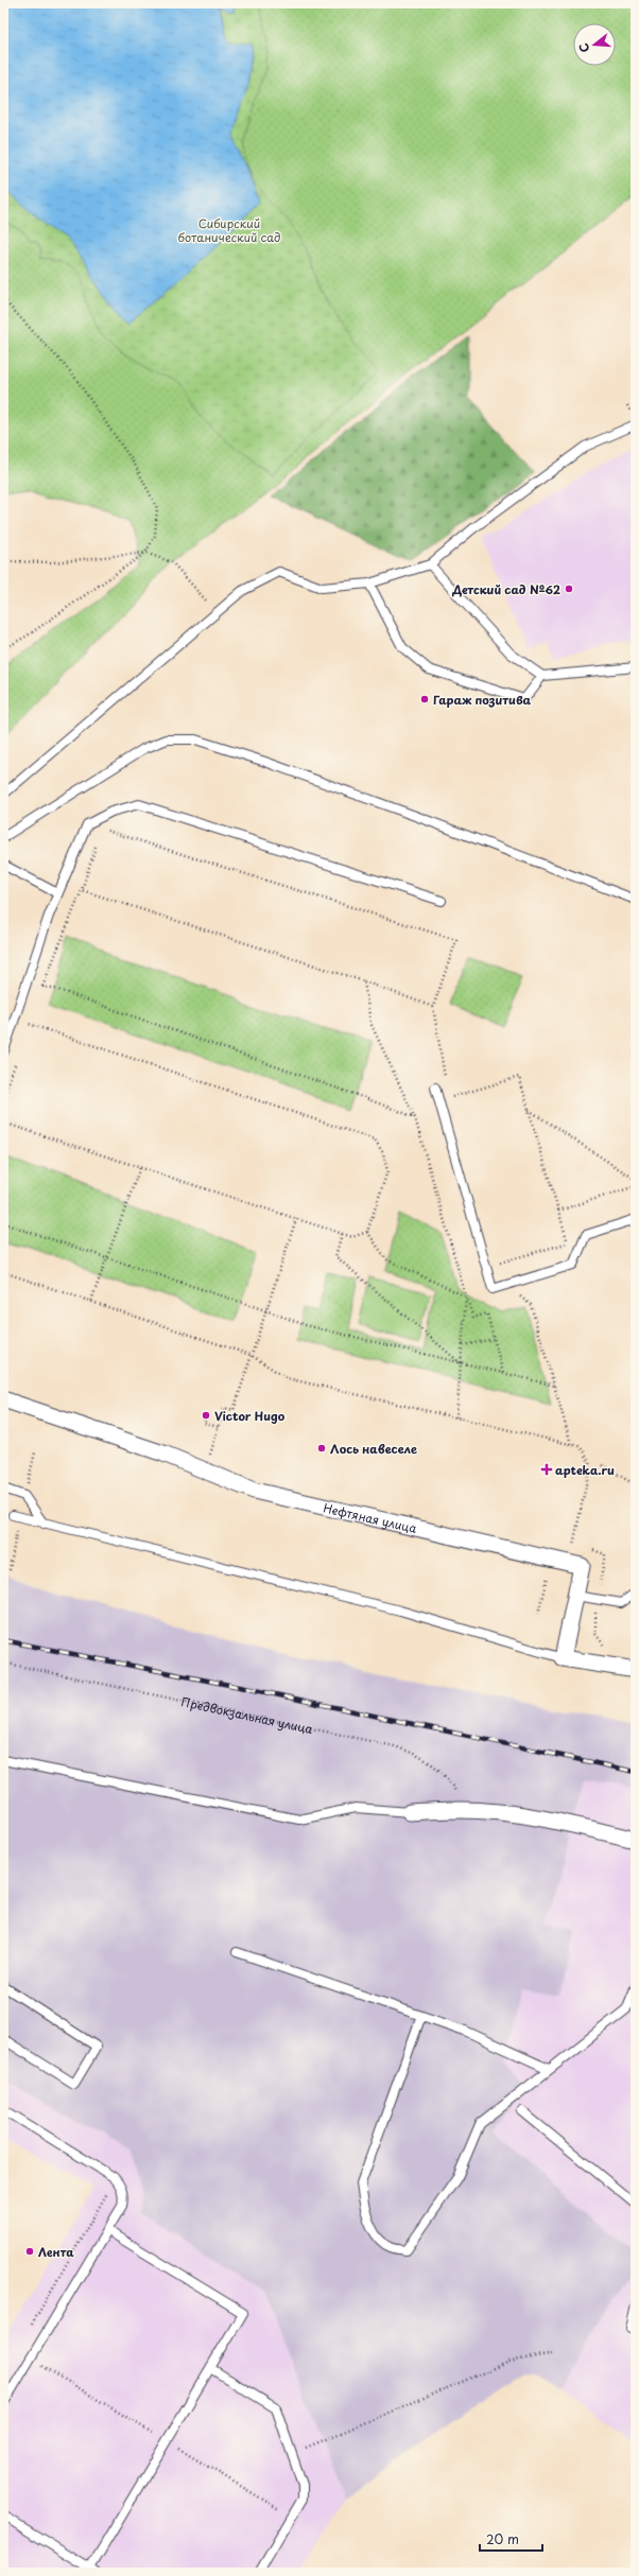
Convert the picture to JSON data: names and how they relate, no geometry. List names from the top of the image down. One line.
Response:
{"streets":{"street":["Нефтяная улица"],"path":["Предвокзальная улица"]},"parks":["Сибирский ботанический сад"],"places":{"other":["Детский сад №62","Гараж позитива","Victor Hugo","Лось навеселе","Лента"],"health":["apteka.ru"]},"scale_bar":"20 m","north":"left"}
